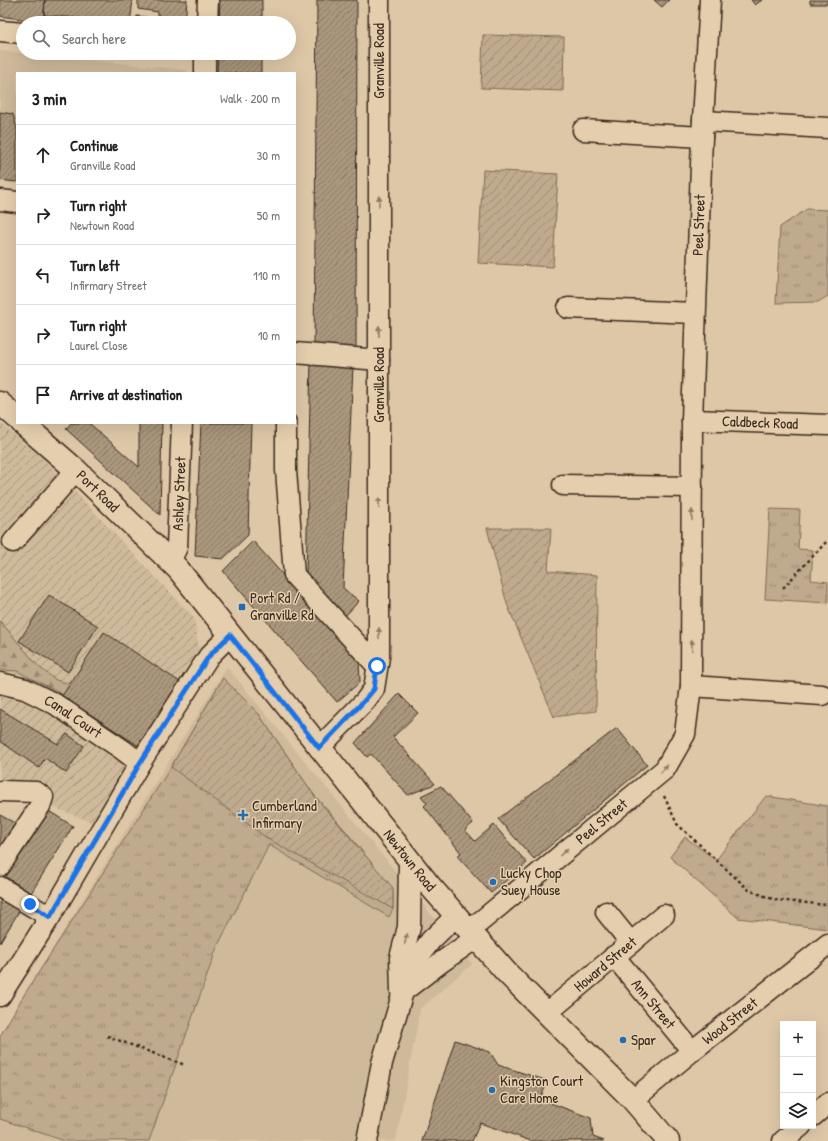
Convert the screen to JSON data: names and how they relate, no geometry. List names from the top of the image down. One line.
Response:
{"streets":{"main road":["Port Road","Newtown Road"],"street":["Granville Road","Peel Street","Caldbeck Road","Ashley Street","Canal Court","Howard Street","Ann Street","Wood Street"]},"crossings":[["Granville Road","Newtown Road"],["Peel Street","Caldbeck Road"],["Peel Street","Newtown Road"],["Port Road","Ashley Street"],["Port Road","Newtown Road"],["Ashley Street","Newtown Road"],["Newtown Road","Howard Street"],["Newtown Road","Wood Street"],["Howard Street","Ann Street"],["Ann Street","Wood Street"]],"one_way":["Granville Road","Peel Street"],"places":{"transit":["Port Rd / Granville Rd"],"health":["Cumberland Infirmary"],"other":["Lucky Chop Suey House","Spar","Kingston Court Care Home"]},"page":{"search":"Search here","heading":["3 min","Walk · 200 m"],"list":[["Continue","Granville Road","30 m"],["Turn right","Newtown Road","50 m"],["Turn left","Infirmary Street","110 m"],["Turn right","Laurel Close","10 m"],"Arrive at destination"],"map_buttons":["+","−"]}}
